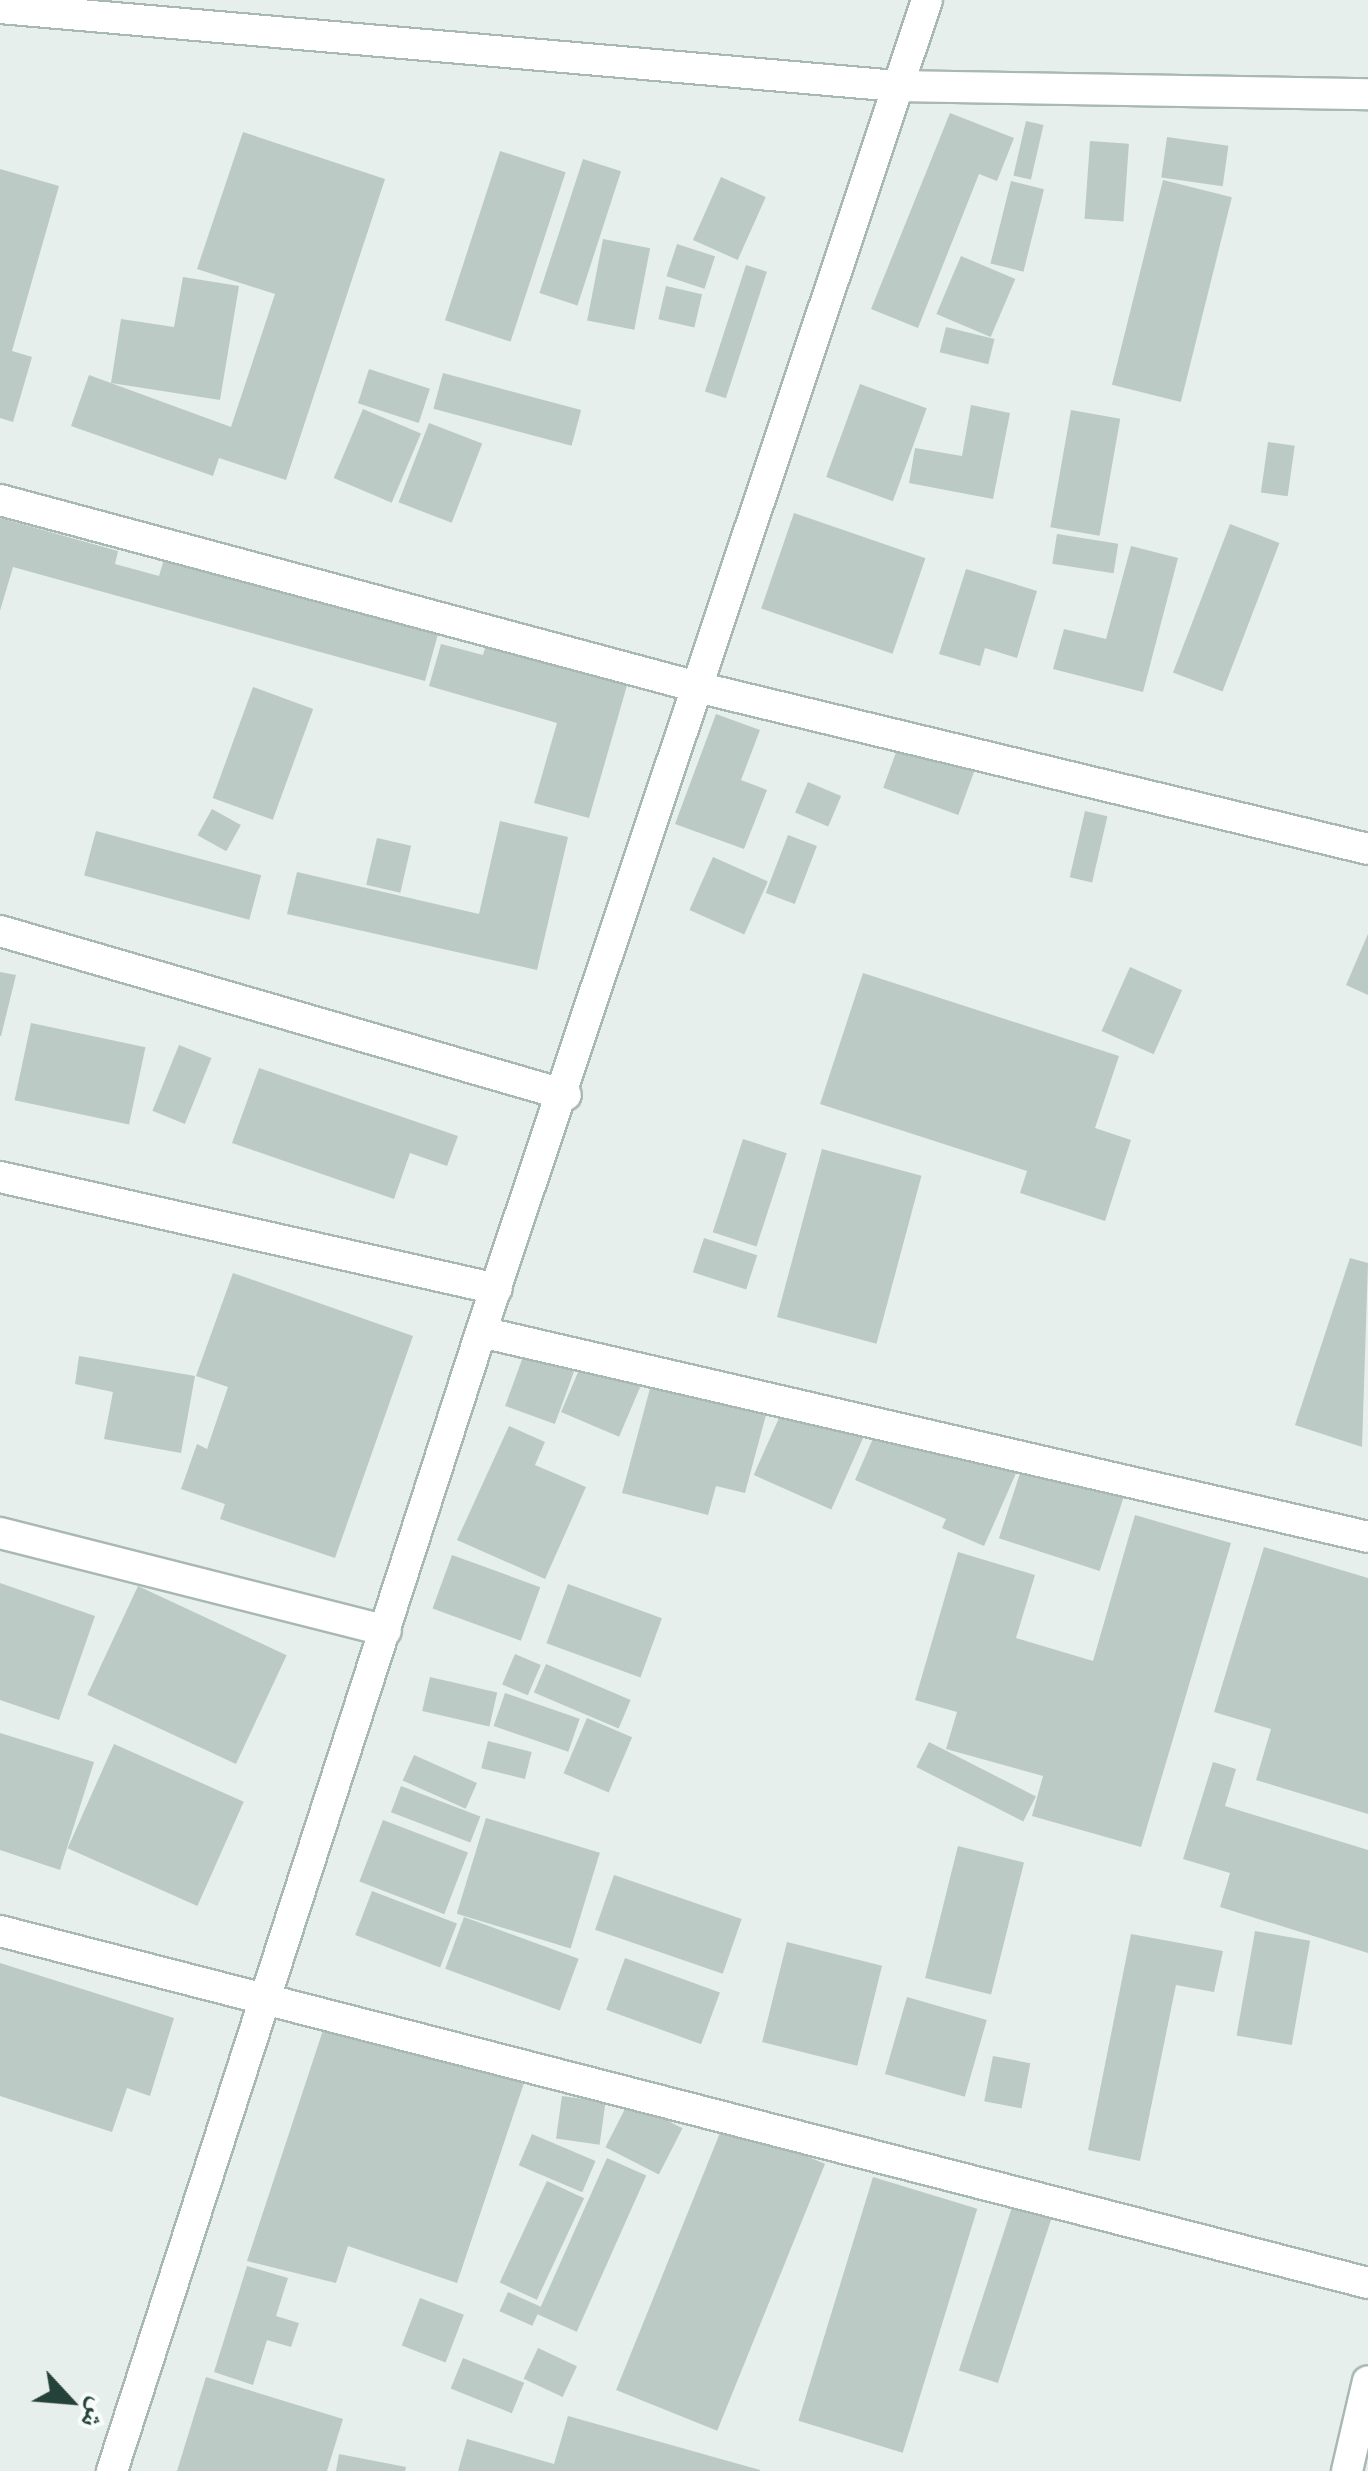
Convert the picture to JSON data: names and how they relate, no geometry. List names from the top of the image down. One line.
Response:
{"north":"bottom right"}
